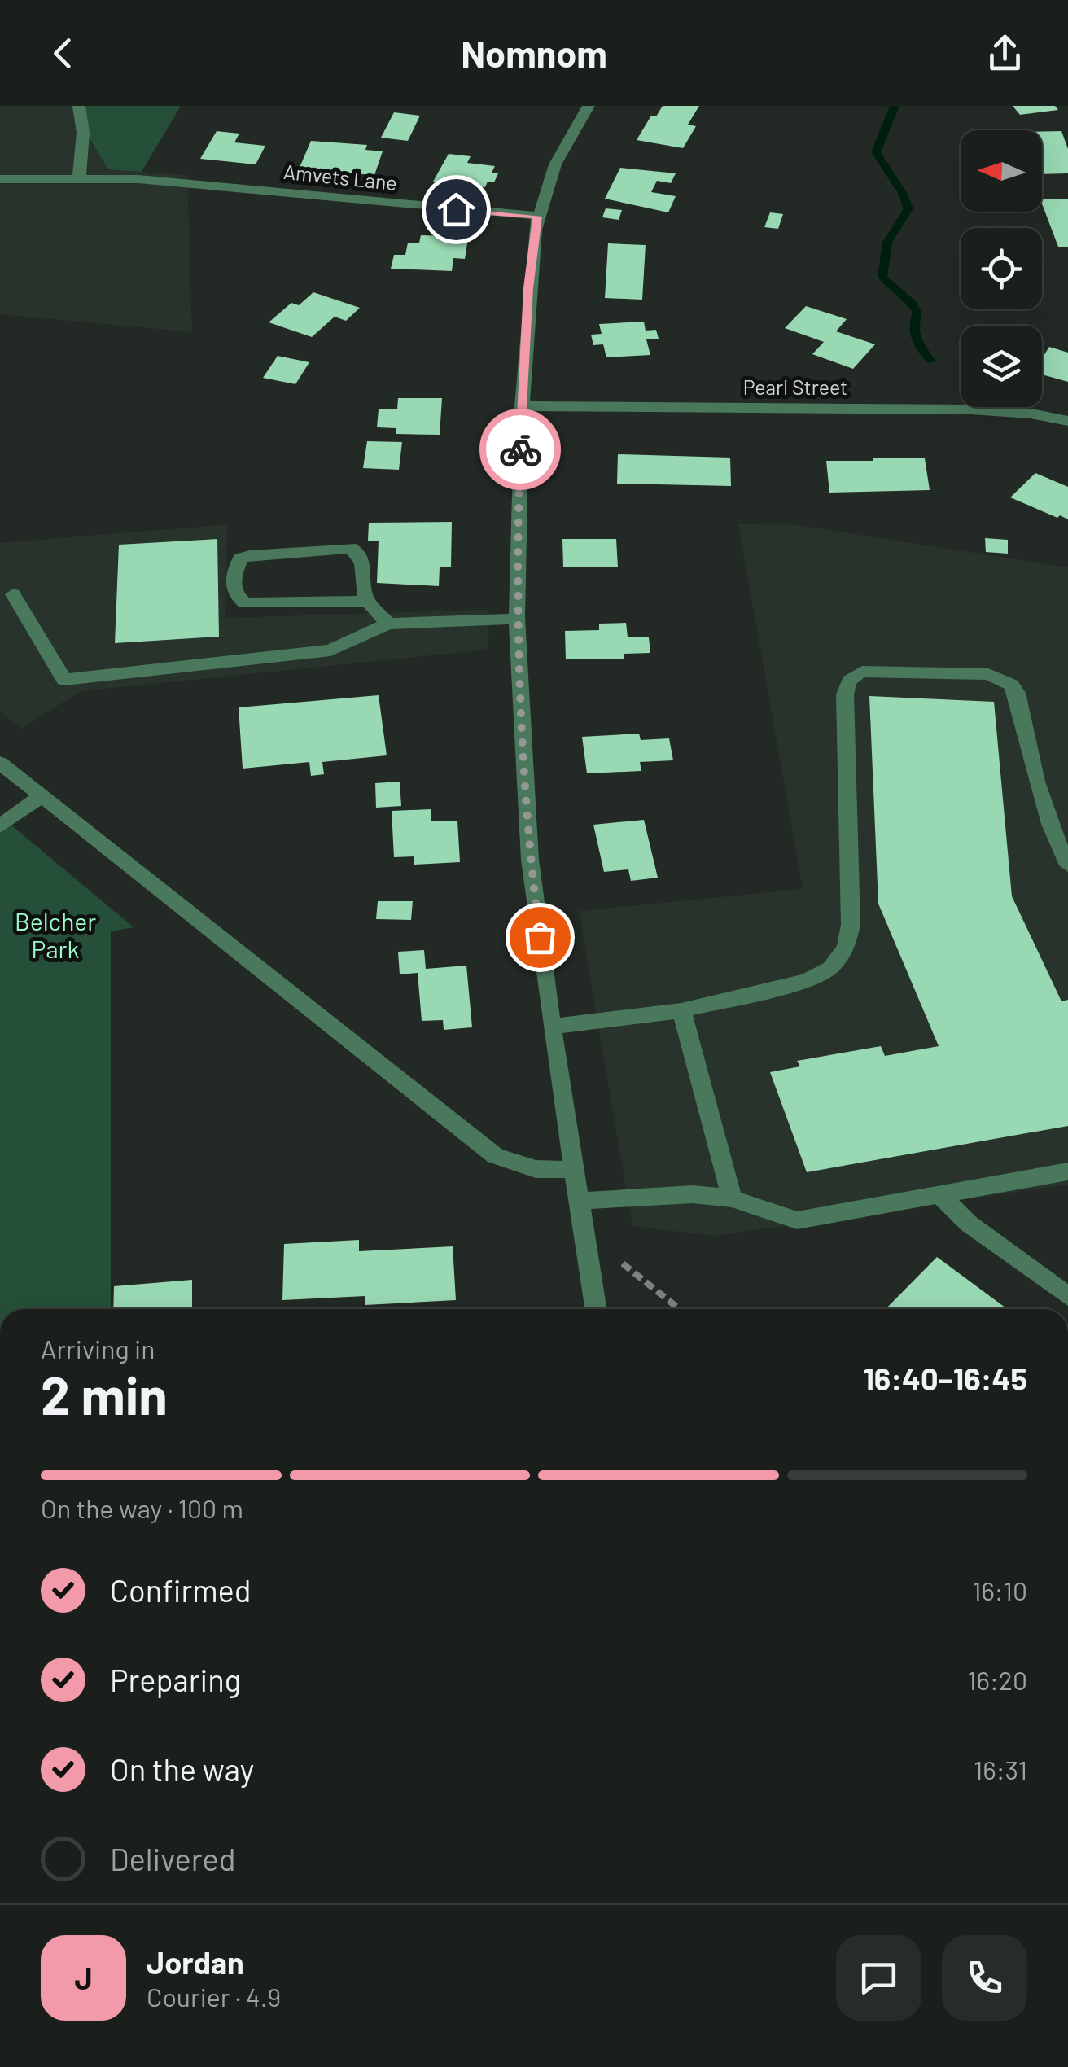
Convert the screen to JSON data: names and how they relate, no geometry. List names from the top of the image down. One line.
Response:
{"streets":{"street":["Amvets Lane","Pearl Street"]},"parks":["Belcher Park"],"north":"left","page":{"header":"Nomnom","heading":["2 min","Arriving in","16:40–16:45"],"panel":["Jordan","Courier · 4.9"],"bar":"On the way · 100 m","list":[["Confirmed","16:10"],["Preparing","16:20"],["On the way","16:31"],"Delivered"],"round":"J"}}
